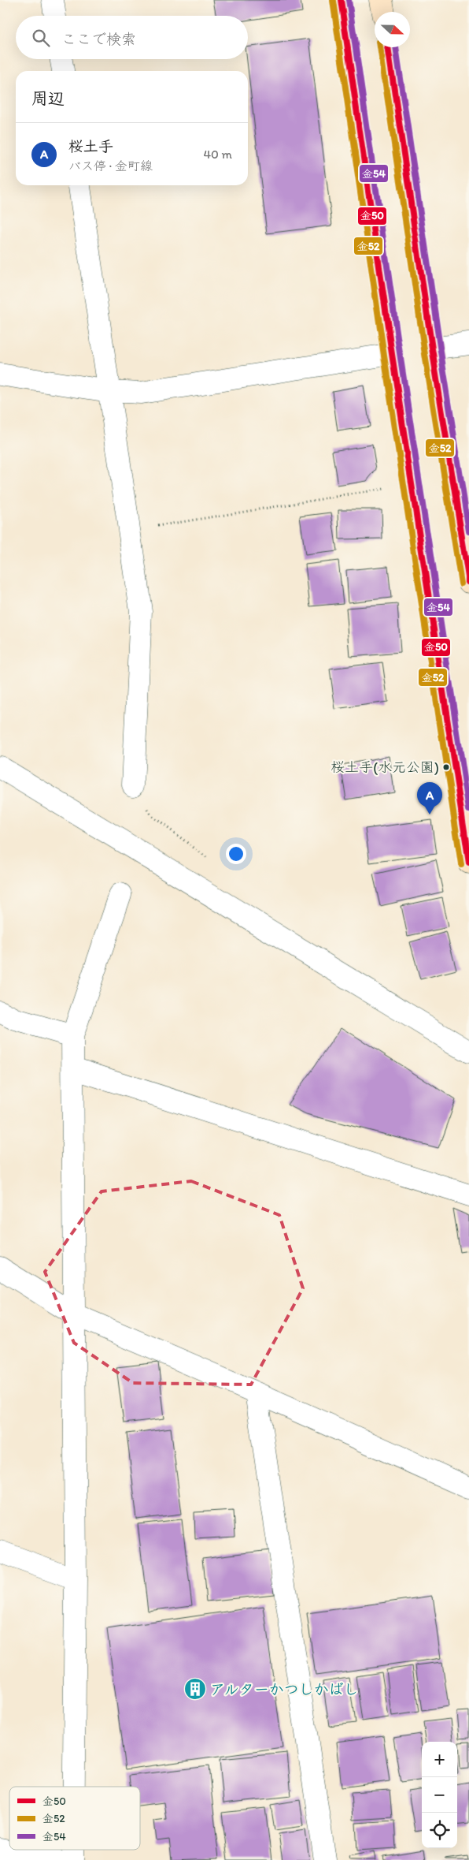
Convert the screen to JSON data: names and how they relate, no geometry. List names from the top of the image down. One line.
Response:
{"places":{"other":["桜土手(水元公園)"],"building":["アルターかつしかばし"]},"lines":["transit line 金50","transit line 金54","transit line 金52"],"legend":["金50","金52","金54"],"north":"right","page":{"search":"ここで検索","heading":"周辺","list":[{"mark":"A","name":"桜土手","note":"バス停 · 金町線","value":"40 m"}],"pins":"A","map_buttons":["+","−"]}}
